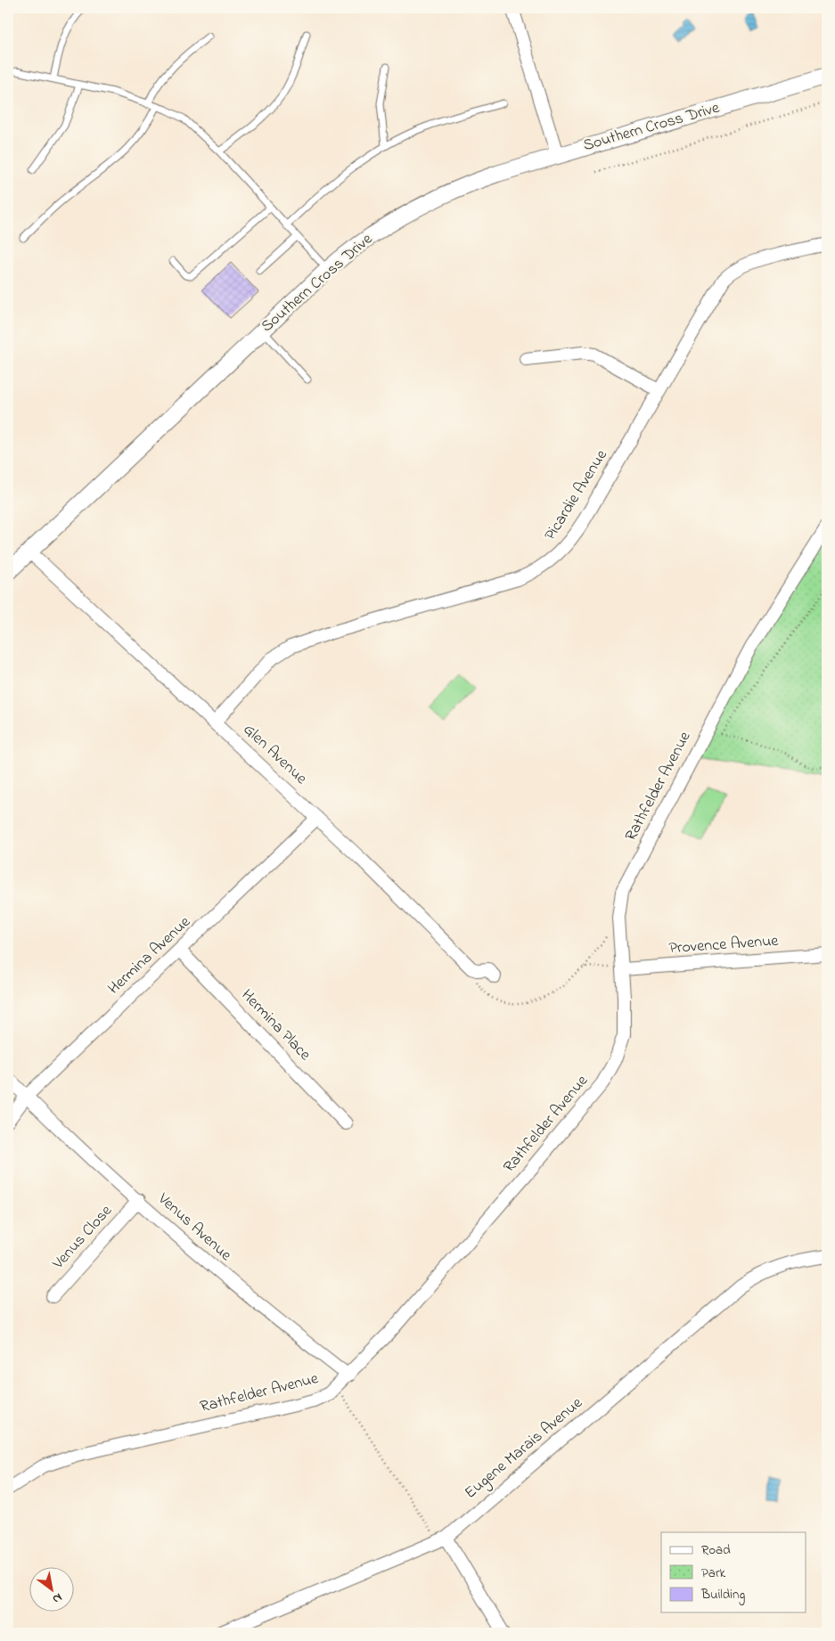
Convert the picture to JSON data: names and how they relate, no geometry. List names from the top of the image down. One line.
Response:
{"streets":{"street":["Southern Cross Drive","Picardie Avenue","Glen Avenue","Rathfelder Avenue","Provence Avenue","Hermina Avenue","Hermina Place","Venus Avenue","Venus Close","Eugene Marais Avenue"]},"crossings":[["Southern Cross Drive","Glen Avenue"],["Picardie Avenue","Glen Avenue"],["Glen Avenue","Hermina Avenue"],["Rathfelder Avenue","Provence Avenue"],["Rathfelder Avenue","Venus Avenue"],["Hermina Avenue","Hermina Place"],["Hermina Avenue","Venus Avenue"],["Venus Avenue","Venus Close"]],"legend":["Road","Park","Building"],"north":"bottom right"}
